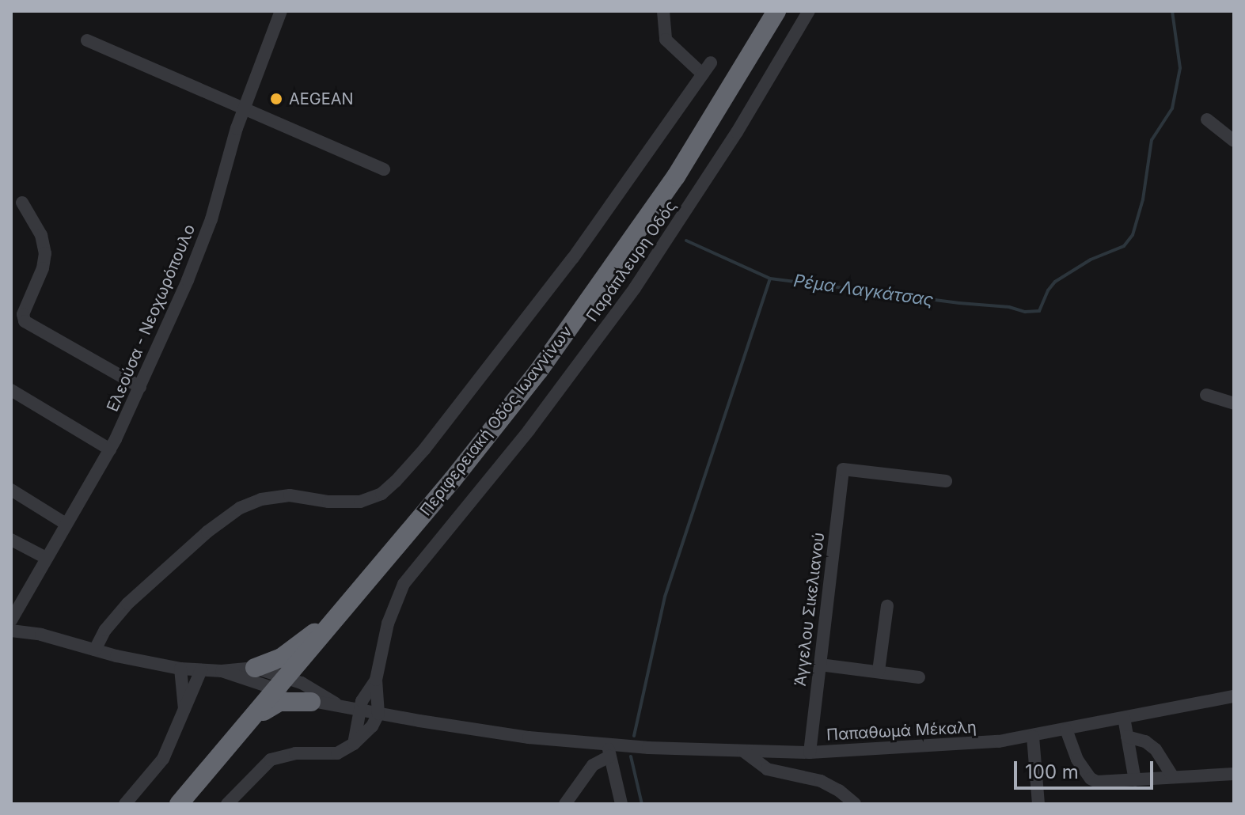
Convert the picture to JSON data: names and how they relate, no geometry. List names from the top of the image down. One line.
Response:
{"streets":{"highway":["Περιφερειακή Οδός Ιωαννίνων"],"street":["Παράπλευρη Οδός","Ελεούσα - Νεοχωρόπουλο","Άγγελου Σικελιανού","Παπαθωμά Μέκαλη"]},"crossings":[["Παράπλευρη Οδός","Παπαθωμά Μέκαλη"],["Άγγελου Σικελιανού","Παπαθωμά Μέκαλη"]],"water":["Ρέμα Λαγκάτσας"],"places":["AEGEAN"],"scale_bar":"100 m"}
